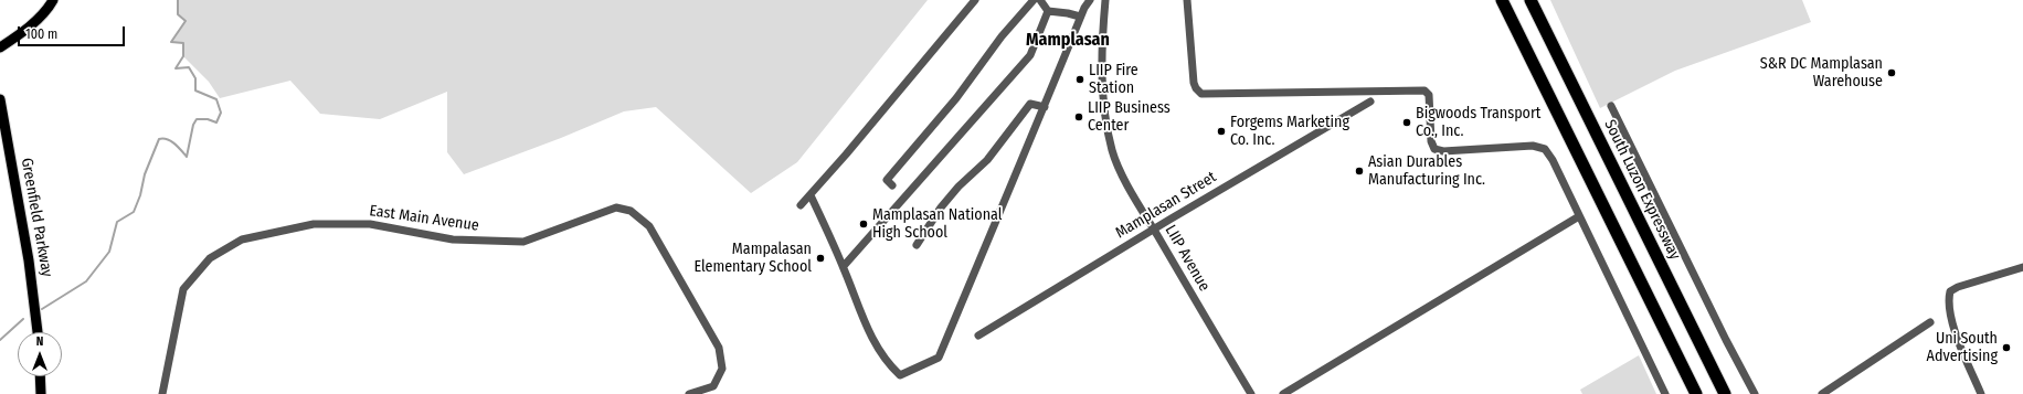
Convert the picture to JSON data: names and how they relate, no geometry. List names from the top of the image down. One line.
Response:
{"streets":{"highway":["South Luzon Expressway"],"main road":["Greenfield Parkway"],"street":["Mamplasan Street","East Main Avenue","LIIP Avenue"]},"crossings":[["Mamplasan Street","LIIP Avenue"]],"districts":["Mamplasan"],"places":["S&R DC Mamplasan Warehouse","LIIP Fire Station","LIIP Business Center","Bigwoods Transport Co., Inc.","Forgems Marketing Co. Inc.","Asian Durables Manufacturing Inc.","Mamplasan National High School","Mampalasan Elementary School","Uni South Advertising"],"scale_bar":"100 m","north":"top"}
